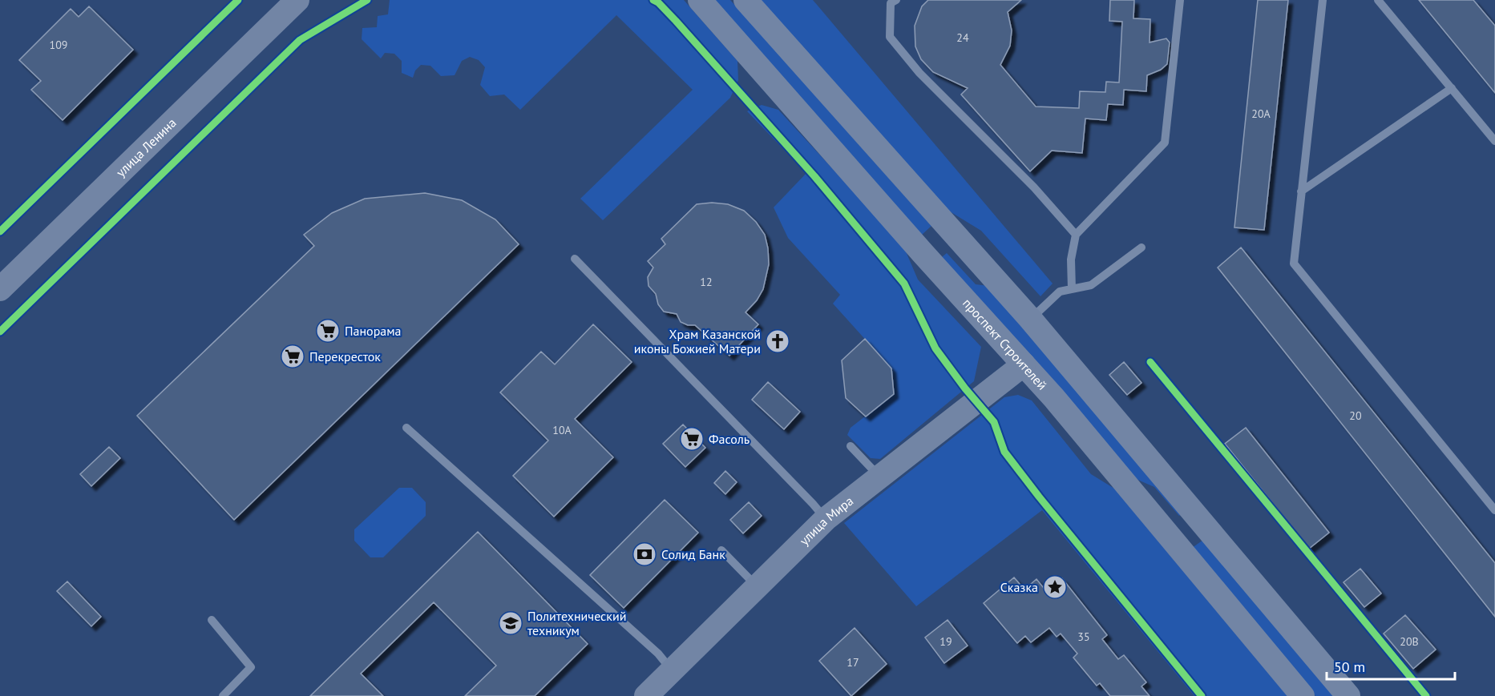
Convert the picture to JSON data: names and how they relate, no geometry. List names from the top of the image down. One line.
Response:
{"streets":{"street":["улица Ленина","проспект Строителей","улица Мира"]},"crossings":[["проспект Строителей","улица Мира"]],"places":{"supermarket":["Панорама","Перекресток","Фасоль"],"church":["Храм Казанской иконы Божией Матери"],"bank":["Солид Банк"],"place":["Сказка"],"school or university":["Политехнический техникум"]},"house_numbers":["24","109","20А","12","20","10А","35","19","20В","17"],"scale_bar":"50 m"}
